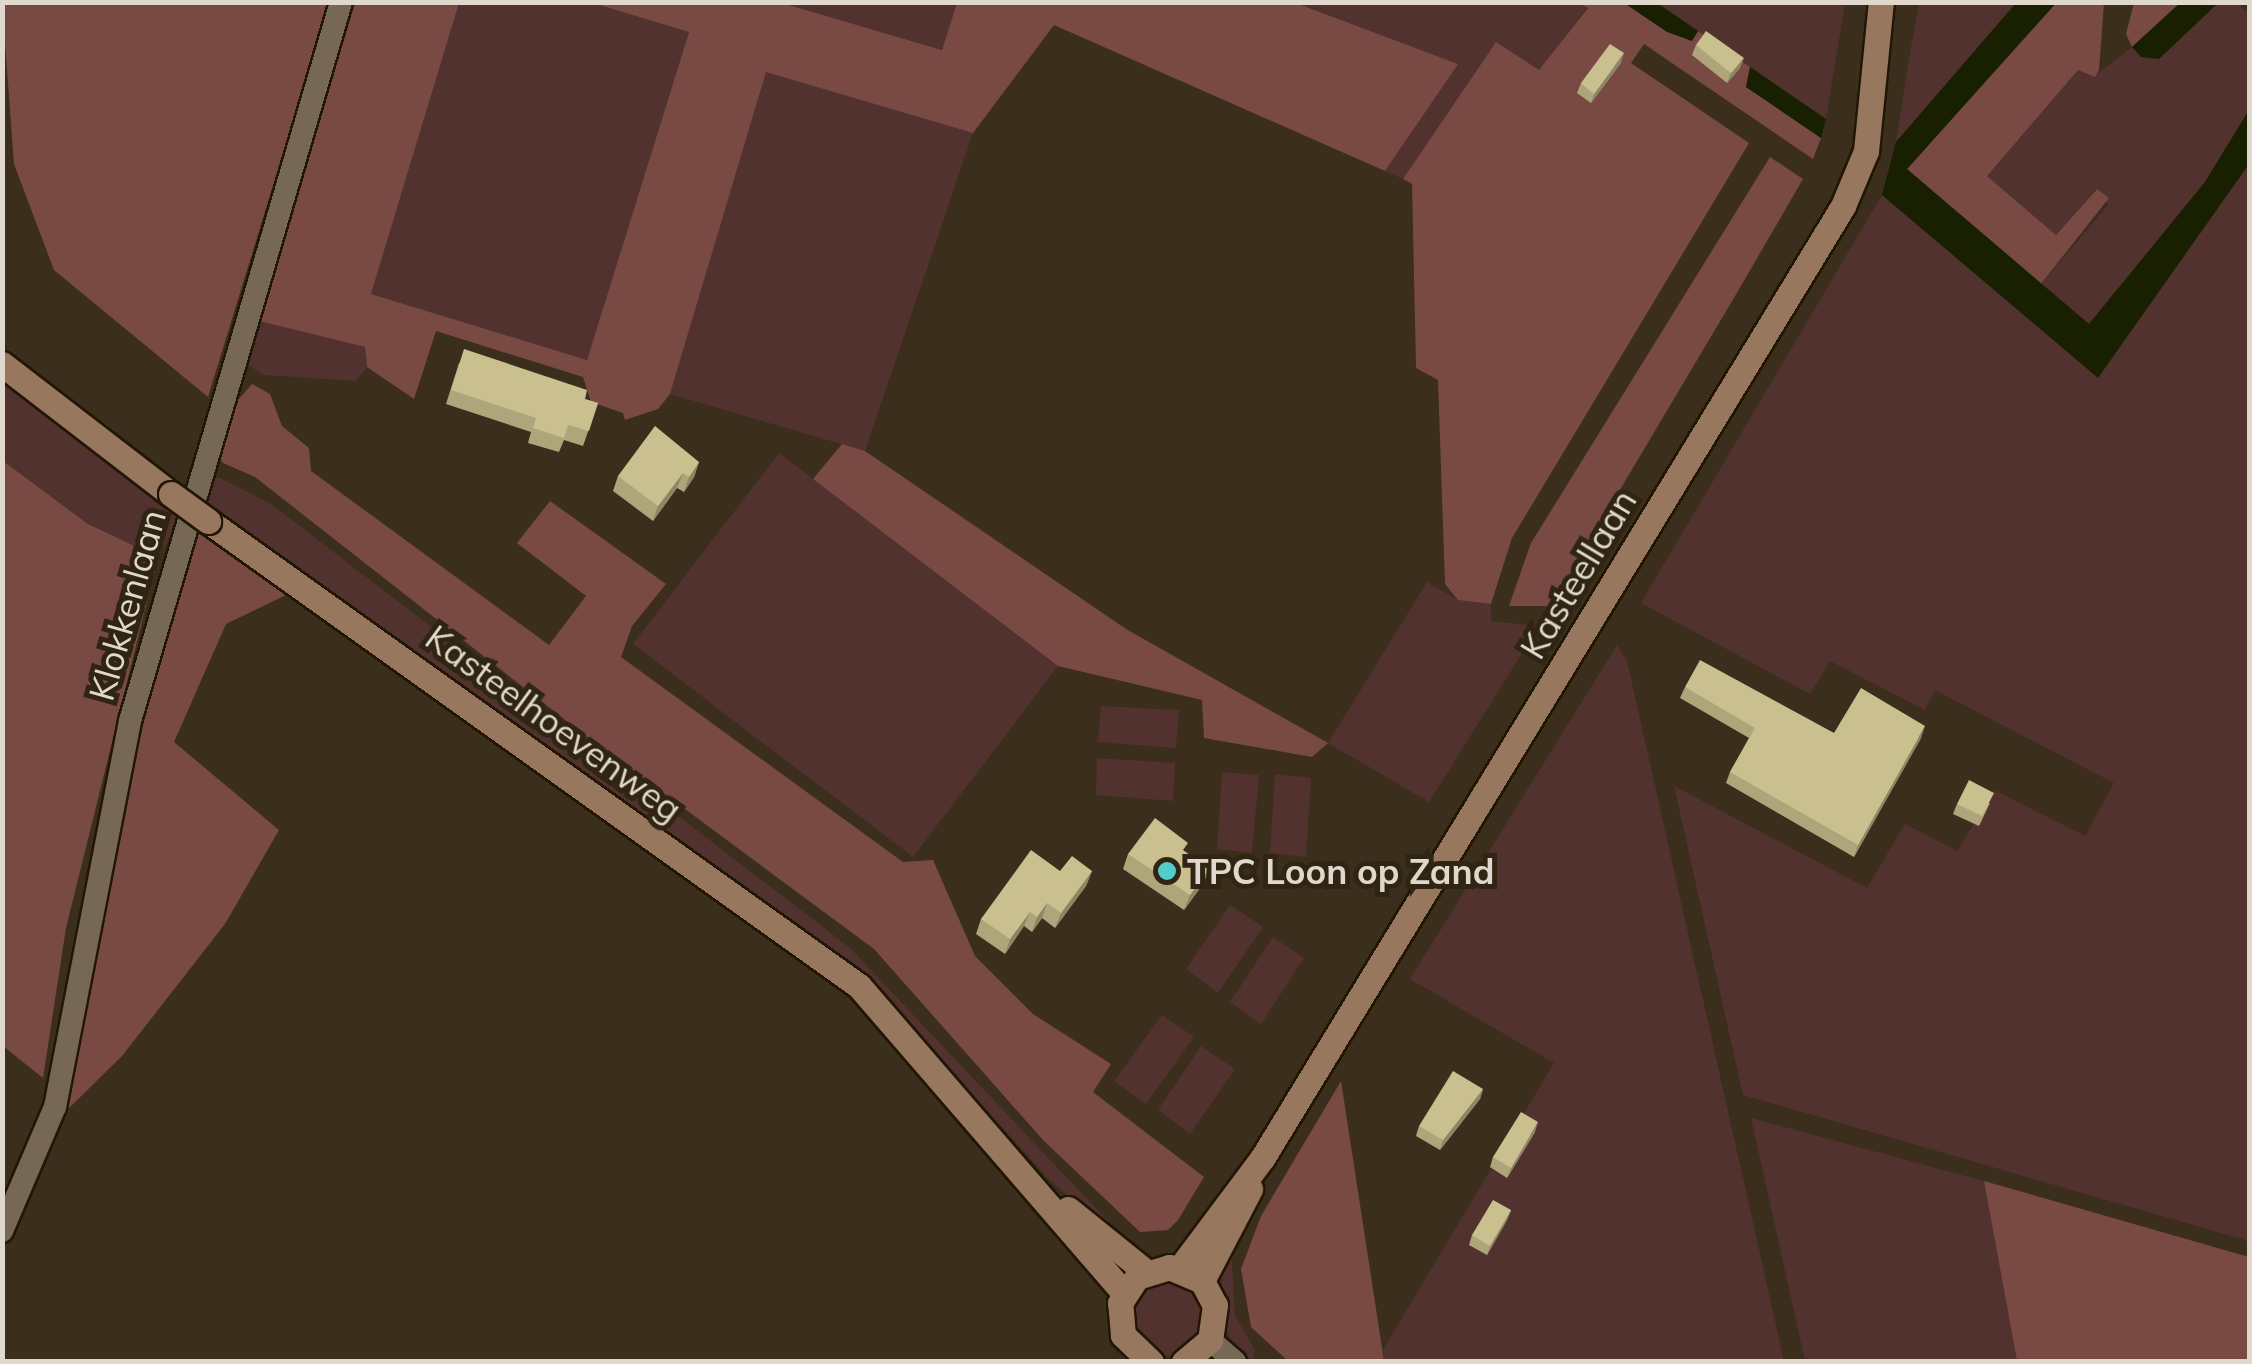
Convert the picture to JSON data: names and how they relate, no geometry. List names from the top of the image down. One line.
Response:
{"streets":{"street":["Kasteellaan","Klokkenlaan","Kasteelhoevenweg"]},"places":["TPC Loon op Zand"]}
